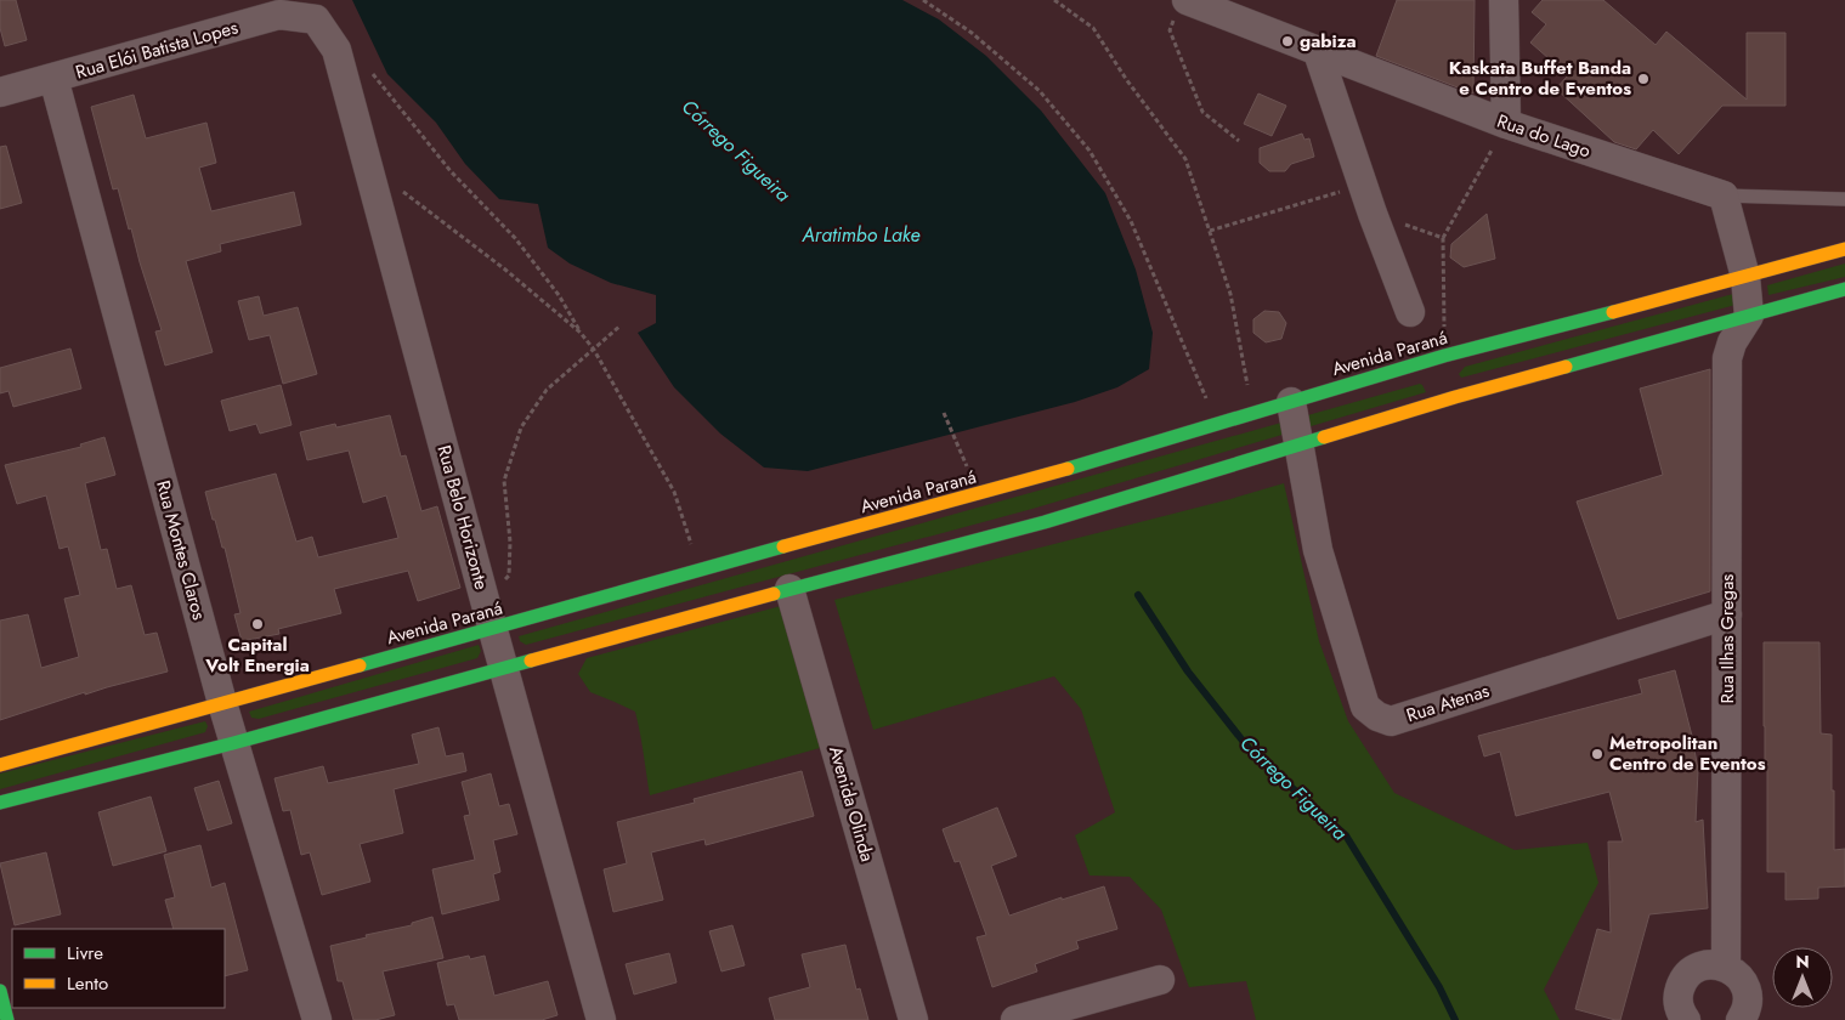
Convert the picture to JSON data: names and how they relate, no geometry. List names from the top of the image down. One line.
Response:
{"streets":{"main road":["Avenida Paraná"],"street":["Rua Elói Batista Lopes","Rua do Lago","Rua Belo Horizonte","Rua Montes Claros","Rua Ilhas Gregas","Rua Atenas","Avenida Olinda"]},"crossings":[["Rua Elói Batista Lopes","Rua Belo Horizonte"],["Rua Elói Batista Lopes","Rua Montes Claros"],["Avenida Paraná","Rua Belo Horizonte"],["Avenida Paraná","Rua Montes Claros"],["Avenida Paraná","Rua Atenas"],["Rua Ilhas Gregas","Rua Atenas"]],"water":["Córrego Figueira","Aratimbo Lake"],"places":["gabiza","Kaskata Buffet Banda e Centro de Eventos","Capital Volt Energia","Metropolitan Centro de Eventos"],"legend":["Livre","Lento"],"north":"top"}
